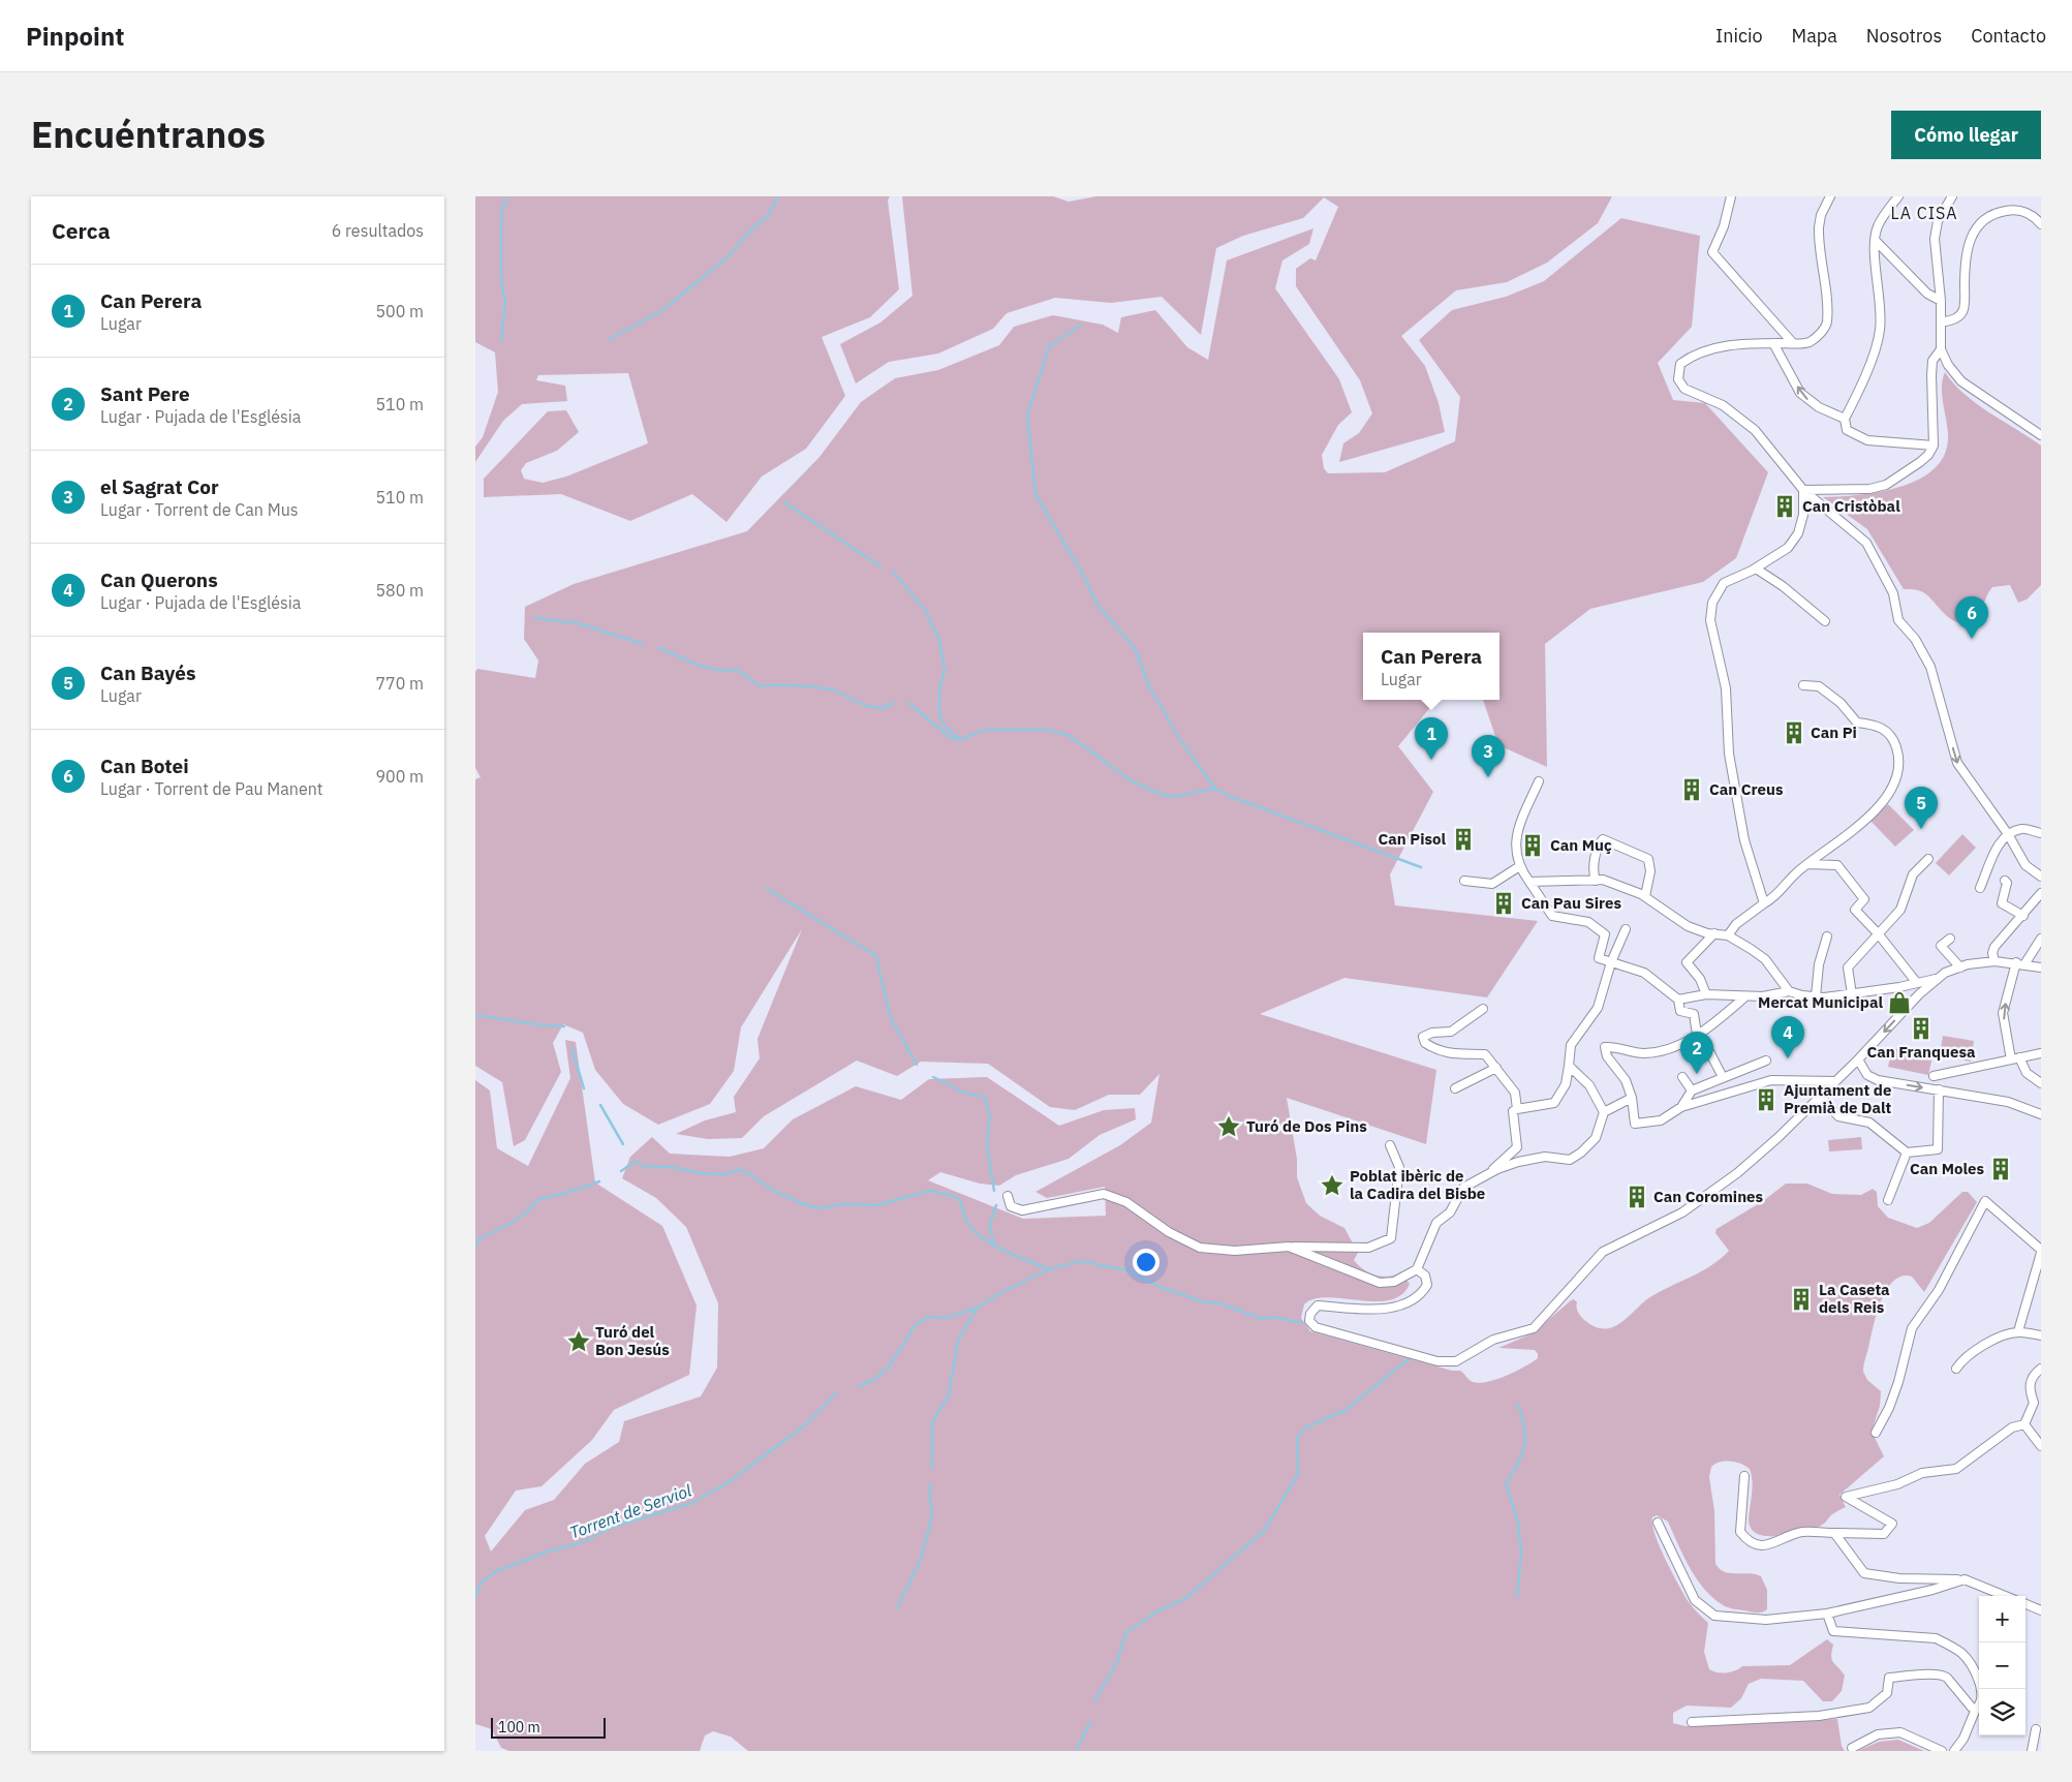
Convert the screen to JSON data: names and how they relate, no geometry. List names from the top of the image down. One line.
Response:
{"districts":["LA CISA"],"water":["Torrent de Serviol"],"places":{"building":["Can Cristòbal","Can Pi","Can Creus","Can Pisol","Can Muç","Can Pau Sires","Can Franquesa","Ajuntament de Premià de Dalt","Can Moles","Can Coromines","La Caseta dels Reis"],"shop":["Mercat Municipal"],"place":["Turó de Dos Pins","Poblat ibèric de la Cadira del Bisbe","Turó del Bon Jesús"]},"scale_bar":"100 m","page":{"header":"Pinpoint","nav":["Inicio","Mapa","Nosotros","Contacto"],"title":"Encuéntranos","buttons":"Cómo llegar","heading":["Cerca","6 resultados"],"list":[{"mark":"1","name":"Can Perera","note":"Lugar","value":"500 m"},{"mark":"2","name":"Sant Pere","note":"Lugar · Pujada de l'Església","value":"510 m"},{"mark":"3","name":"el Sagrat Cor","note":"Lugar · Torrent de Can Mus","value":"510 m"},{"mark":"4","name":"Can Querons","note":"Lugar · Pujada de l'Església","value":"580 m"},{"mark":"5","name":"Can Bayés","note":"Lugar","value":"770 m"},{"mark":"6","name":"Can Botei","note":"Lugar · Torrent de Pau Manent","value":"900 m"}],"pins":["6","1","3","5","4","2"],"popup":["Can Perera","Lugar"],"map_buttons":["+","−"],"scale":"100 m"}}
